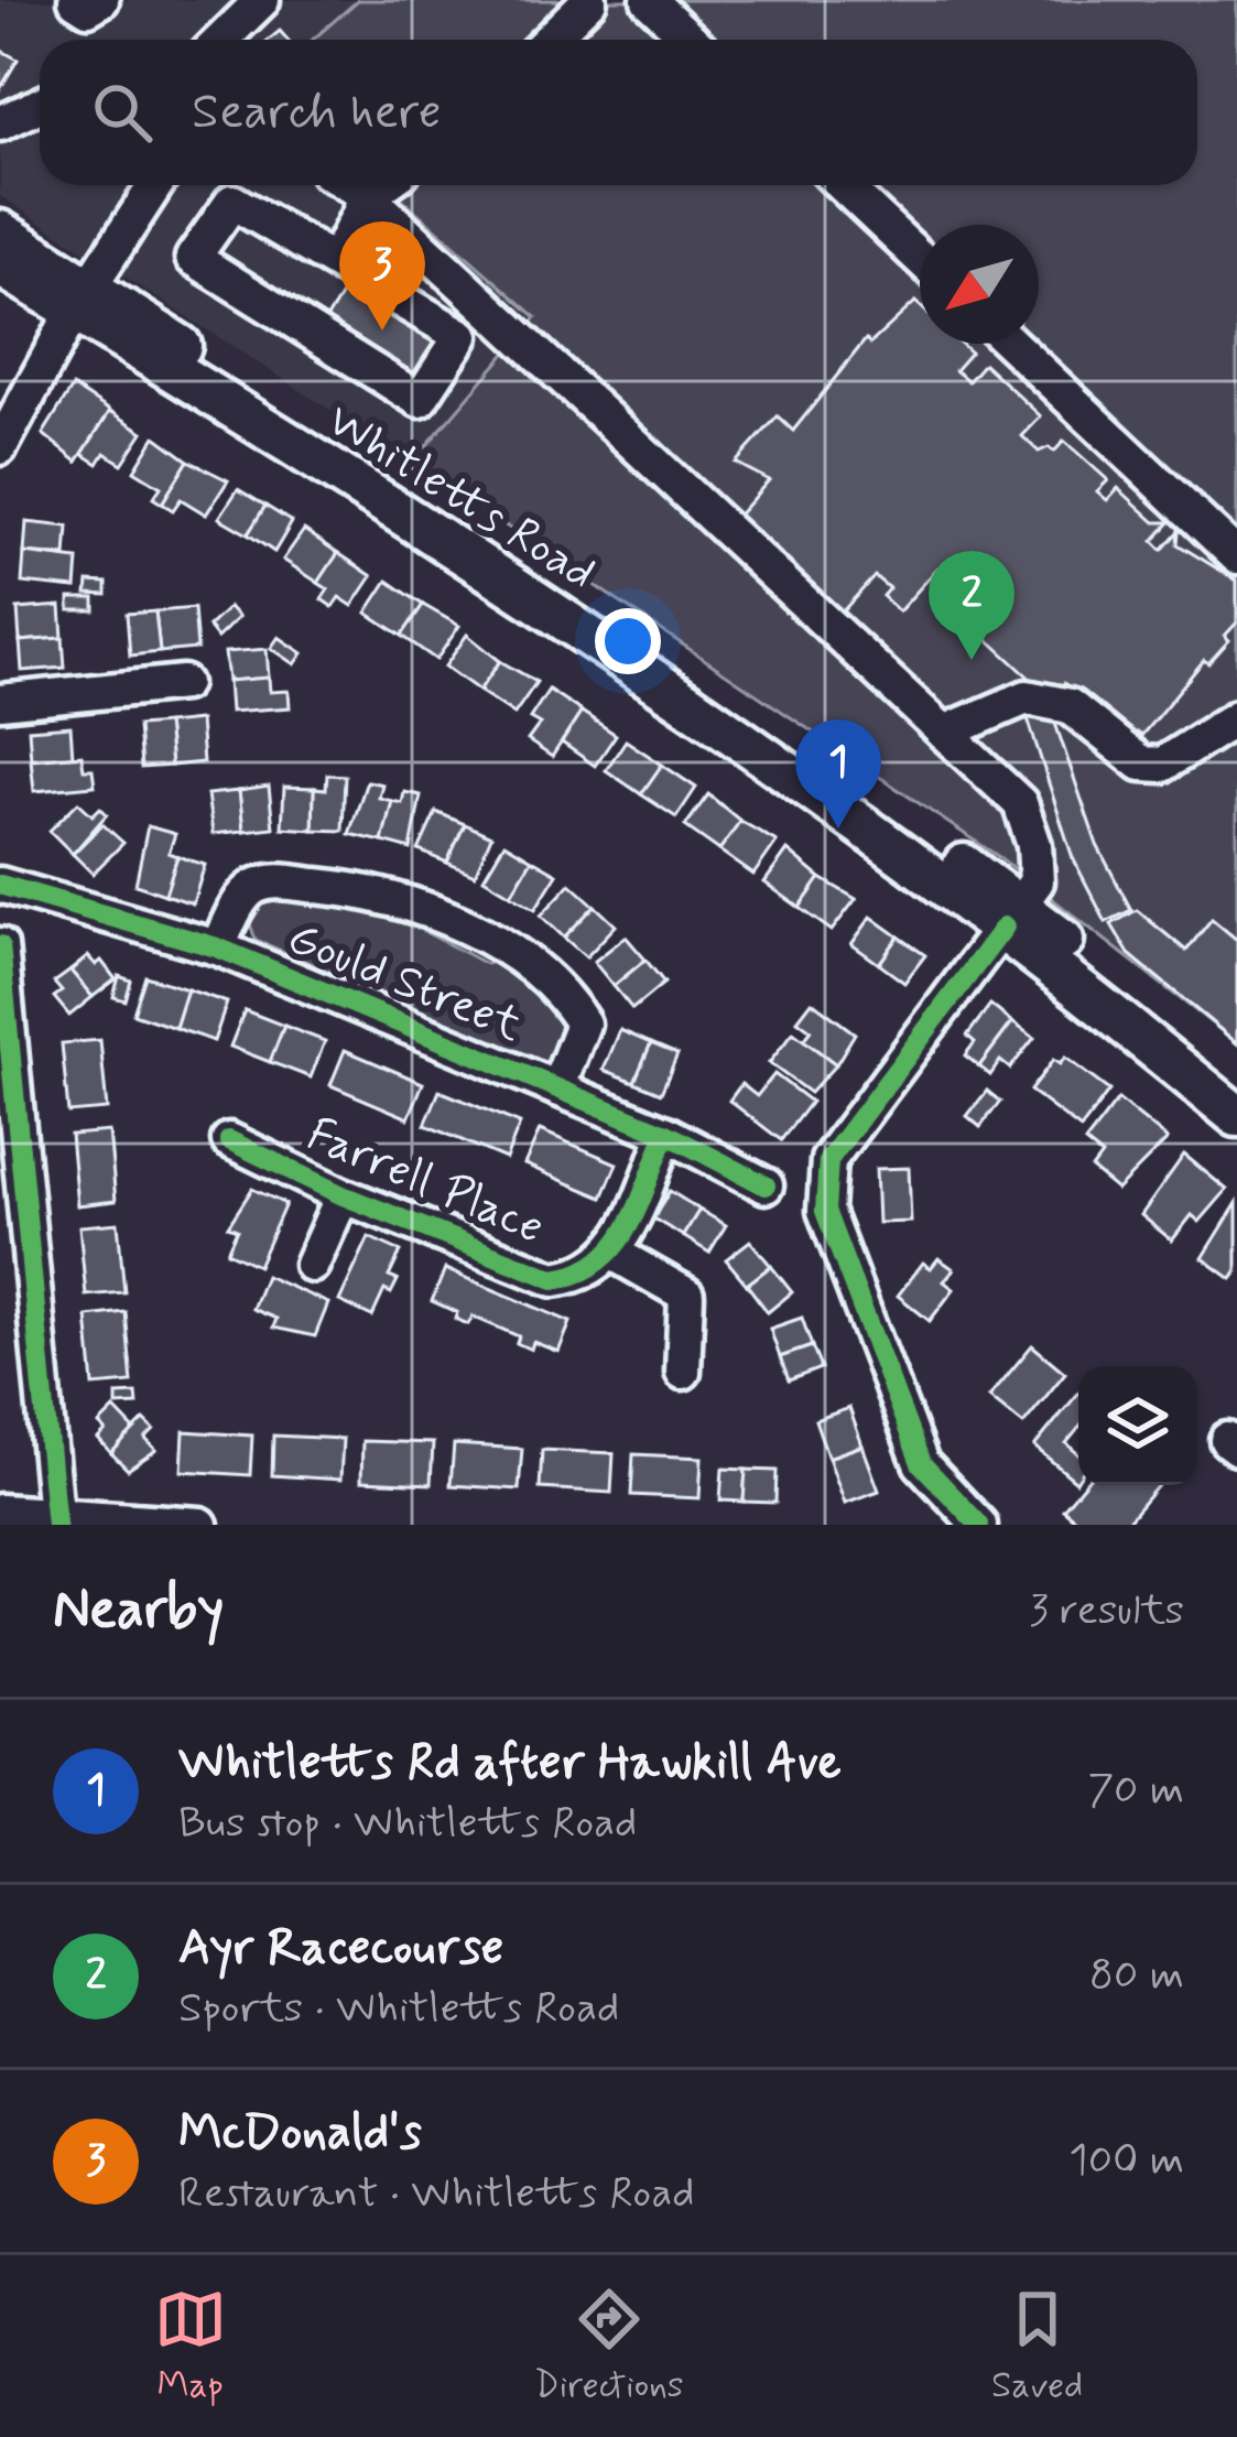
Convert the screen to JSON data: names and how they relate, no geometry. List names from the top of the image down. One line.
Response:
{"streets":{"main road":["Whitletts Road"],"street":["Gould Street","Farrell Place"]},"north":"bottom left","page":{"search":"Search here","pins":["3","2","1"],"heading":["Nearby","3 results"],"list":[{"mark":"1","name":"Whitletts Rd after Hawkill Ave","note":"Bus stop · Whitletts Road","value":"70 m"},{"mark":"2","name":"Ayr Racecourse","note":"Sports · Whitletts Road","value":"80 m"},{"mark":"3","name":"McDonald's","note":"Restaurant · Whitletts Road","value":"100 m"}],"nav":["Map","Directions","Saved"]}}
